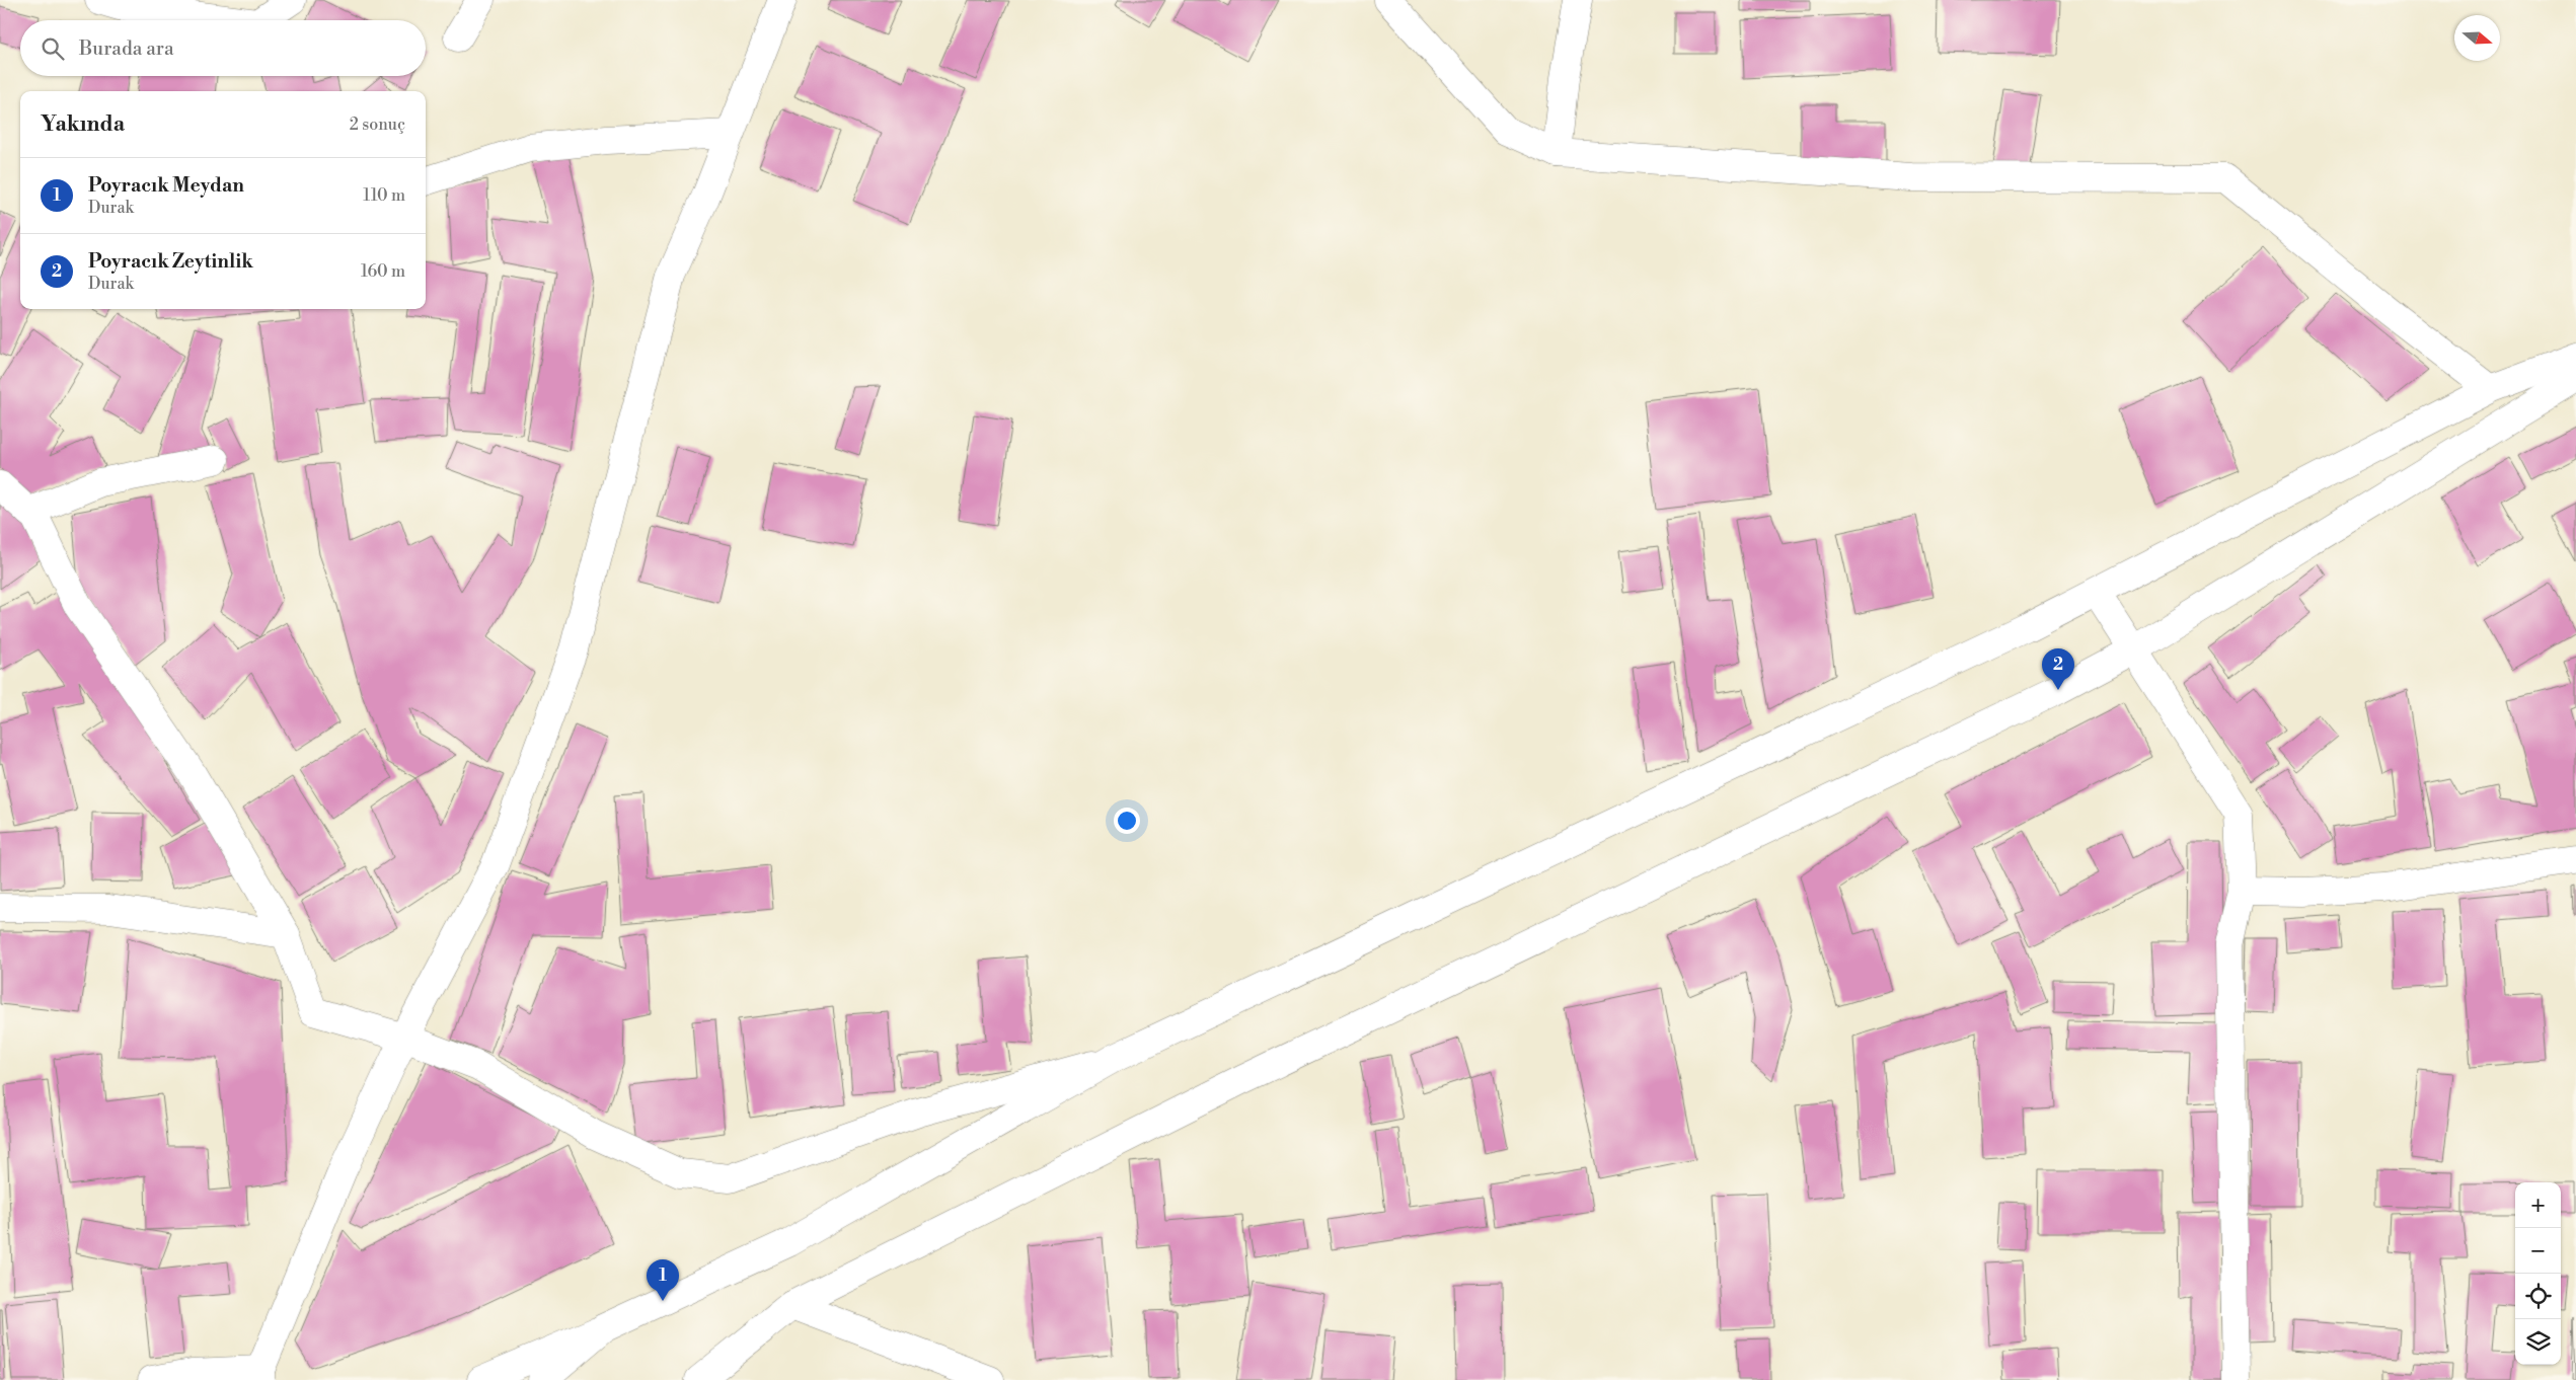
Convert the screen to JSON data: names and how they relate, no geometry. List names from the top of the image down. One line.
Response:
{"north":"right","page":{"search":"Burada ara","heading":["Yakında","2 sonuç"],"list":[{"mark":"1","name":"Poyracık Meydan","note":"Durak","value":"110 m"},{"mark":"2","name":"Poyracık Zeytinlik","note":"Durak","value":"160 m"}],"pins":["2","1"],"map_buttons":["+","−"]}}
